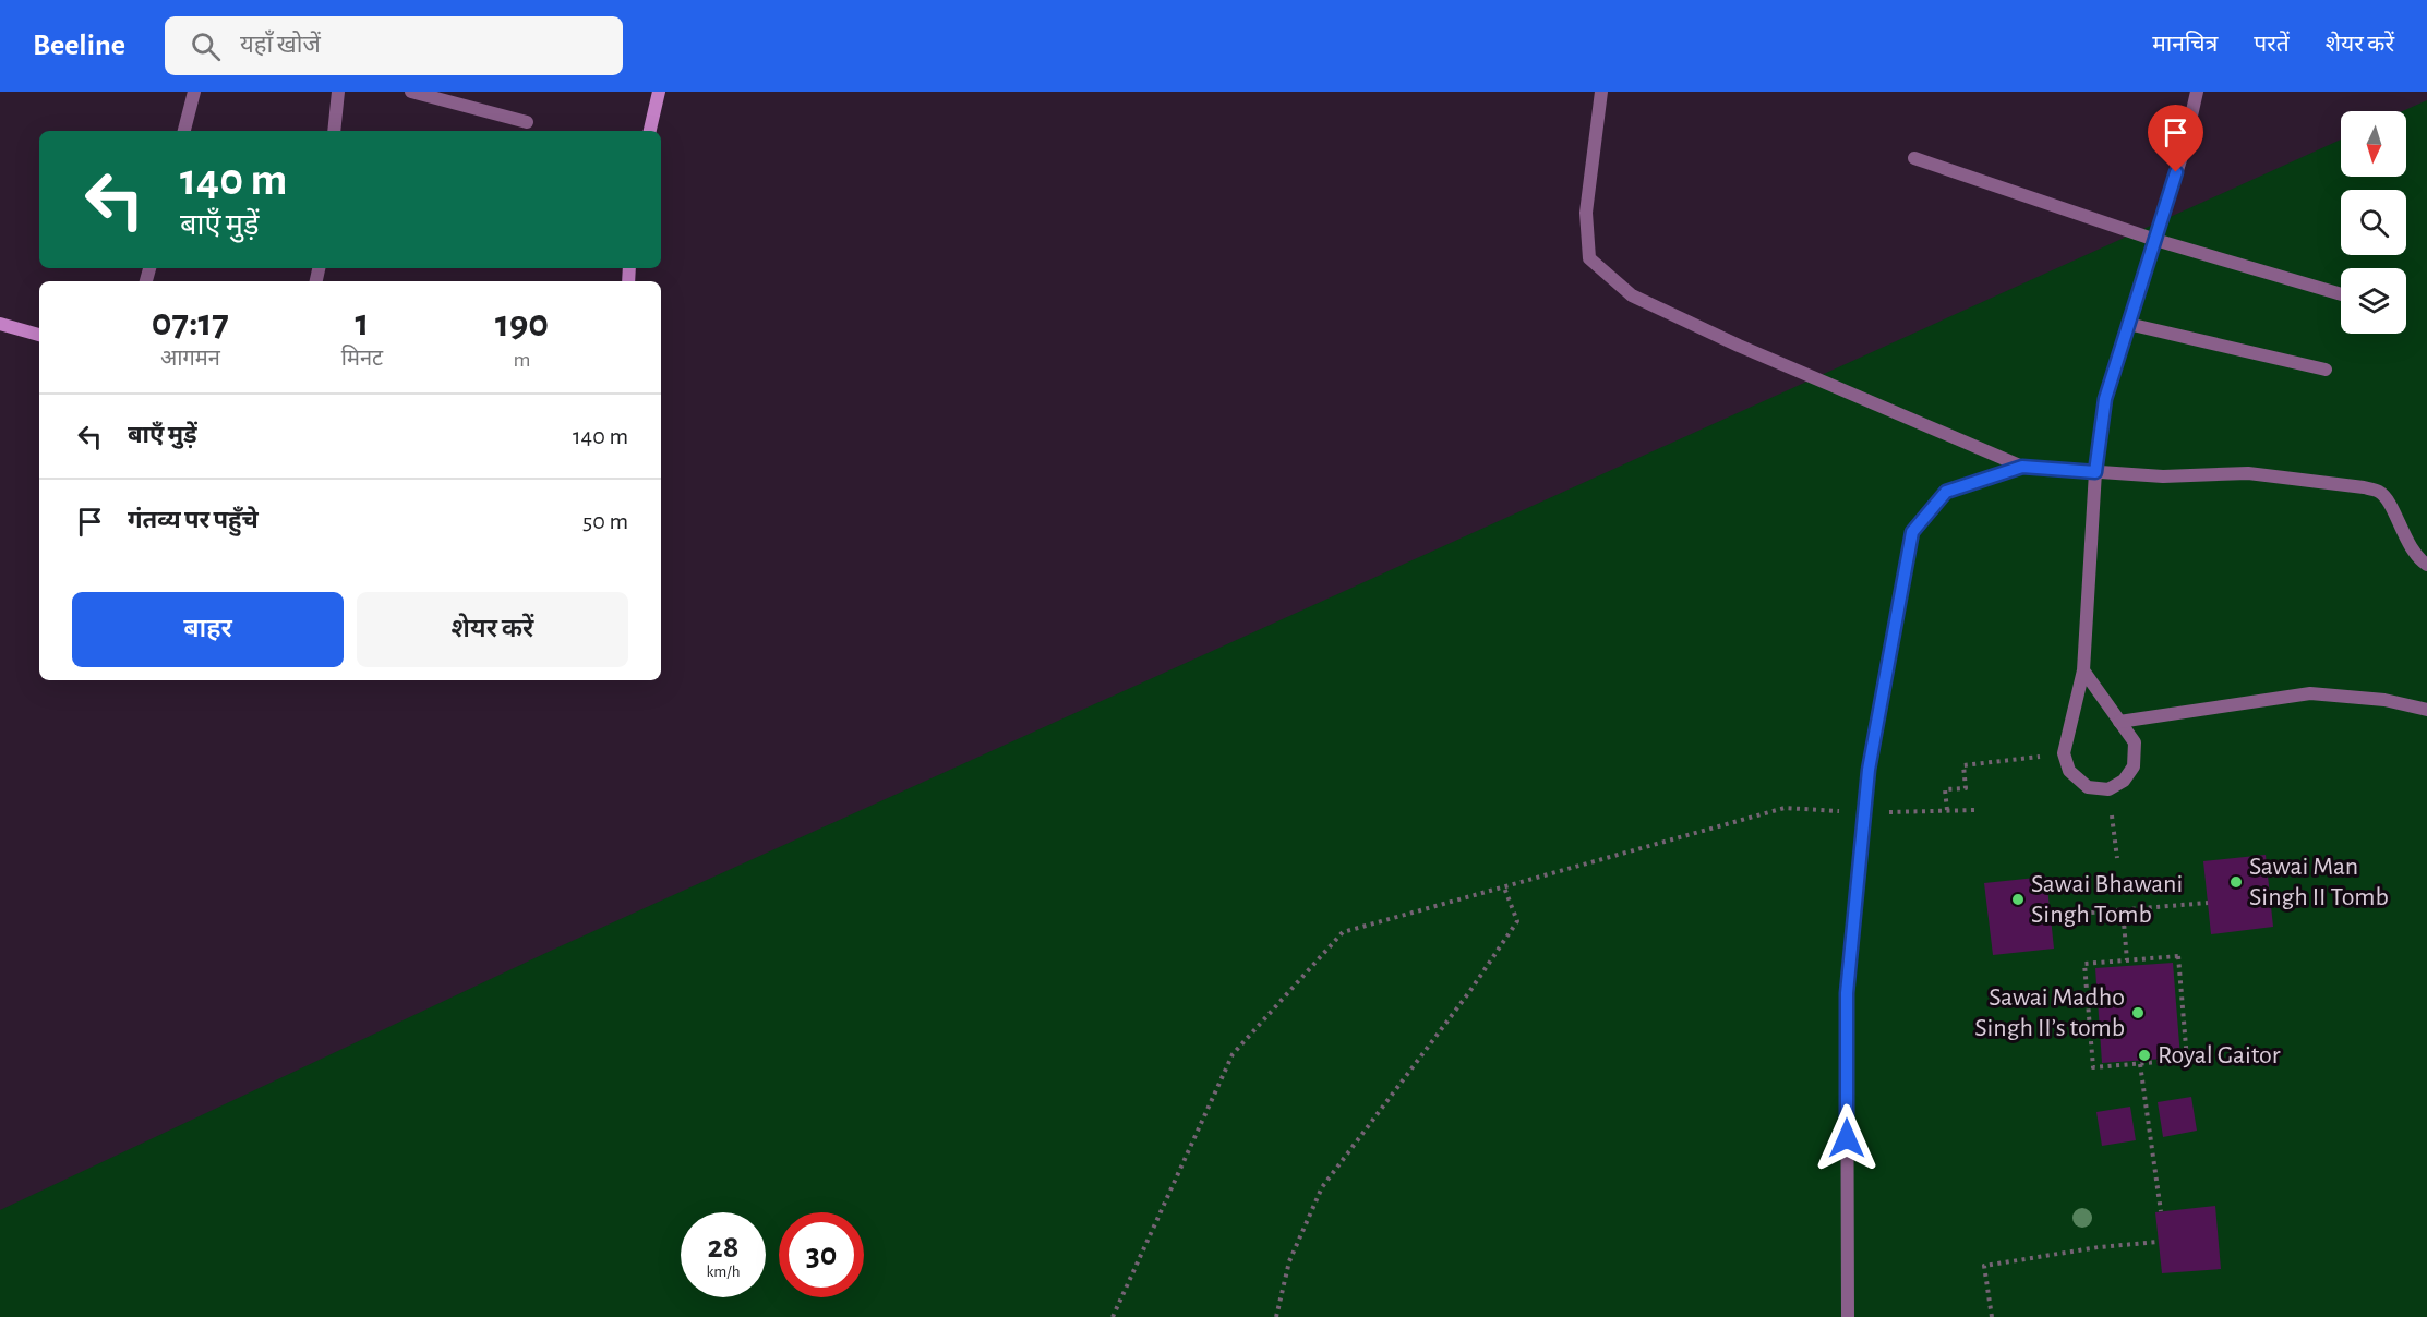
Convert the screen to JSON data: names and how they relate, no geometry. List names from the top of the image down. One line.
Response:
{"places":["Sawai Man Singh II Tomb","Sawai Bhawani Singh Tomb","Sawai Madho Singh II’s tomb","Royal Gaitor"],"north":"bottom","page":{"header":"Beeline","search":"यहाँ खोजें","nav":["मानचित्र","परतें","शेयर करें"],"turn":["140 m","बाएँ मुड़ें"],"eta":["07:17","आगमन","1","मिनट","190","m"],"list":[{"name":"बाएँ मुड़ें","value":"140 m"},{"name":"गंतव्य पर पहुँचे","value":"50 m"}],"buttons":["बाहर","शेयर करें"],"speed":"28 km/h","limit":"30"}}
